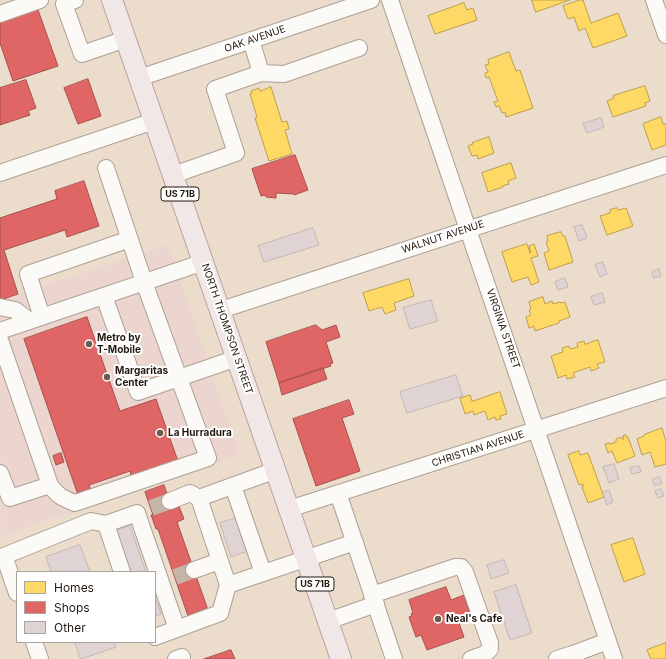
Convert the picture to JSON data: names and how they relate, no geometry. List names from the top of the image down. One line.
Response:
{"streets":{"main road":["US 71B","NORTH THOMPSON STREET"],"street":["OAK AVENUE","WALNUT AVENUE","VIRGINIA STREET","CHRISTIAN AVENUE"]},"crossings":[["OAK AVENUE","NORTH THOMPSON STREET"],["WALNUT AVENUE","NORTH THOMPSON STREET"],["WALNUT AVENUE","VIRGINIA STREET"],["NORTH THOMPSON STREET","CHRISTIAN AVENUE"],["VIRGINIA STREET","CHRISTIAN AVENUE"]],"places":["Metro by T-Mobile","Margaritas Center","La Hurradura","Neal's Cafe"],"legend":["Homes","Shops","Other"]}
